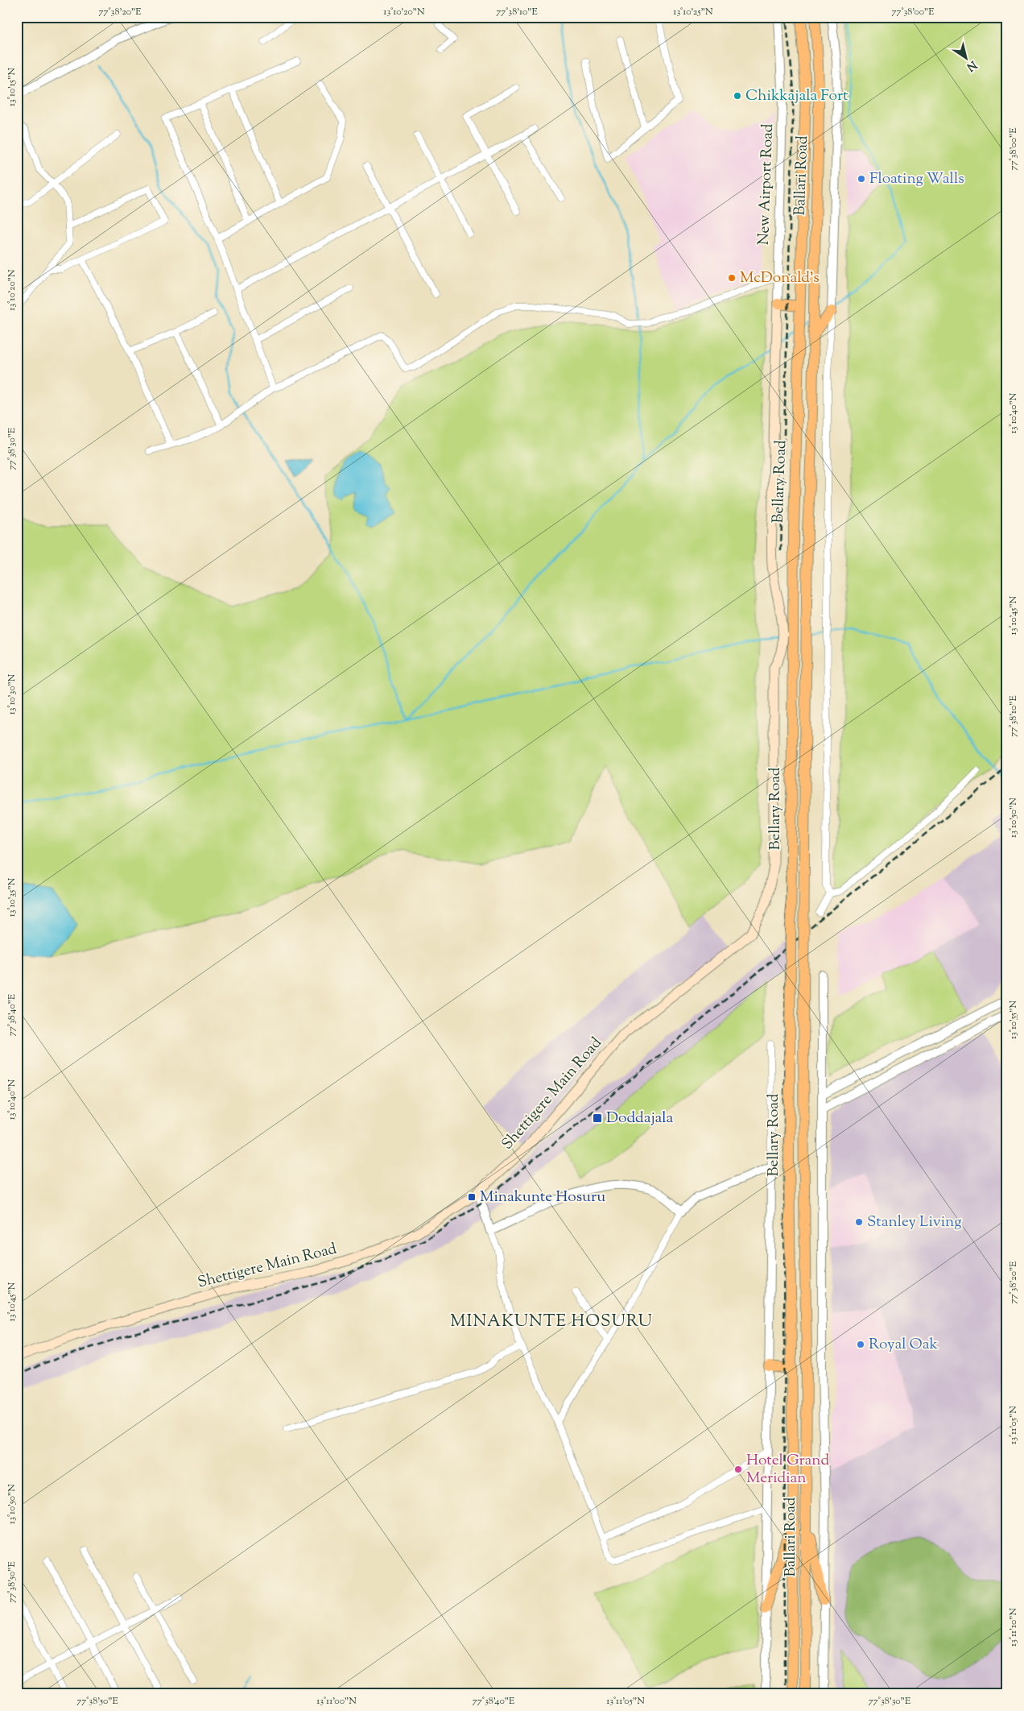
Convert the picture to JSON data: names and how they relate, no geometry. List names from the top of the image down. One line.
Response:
{"streets":{"highway":["Ballari Road","Bellary Road"],"main road":["Shettigere Main Road"],"street":["New Airport Road"]},"crossings":[["Ballari Road","Bellary Road"],["New Airport Road","Shettigere Main Road"]],"districts":["MINAKUNTE HOSURU"],"places":{"other":["Chikkajala Fort","Floating Walls","McDonald's","Stanley Living","Royal Oak","Hotel Grand Meridian"],"transit":["Doddajala","Minakunte Hosuru"]},"north":"bottom right","coordinates":["77°38'20\"E","13°10'20\"N","77°38'10\"E","13°10'25\"N","77°38'00\"E","13°10'15\"N","13°10'40\"N","77°38'30\"E","13°10'45\"N","13°10'30\"N","13°10'50\"N","13°10'35\"N","77°38'40\"E","13°10'55\"N","13°11'05\"N","77°38'50\"E","13°11'10\"N","13°11'00\"N"]}
